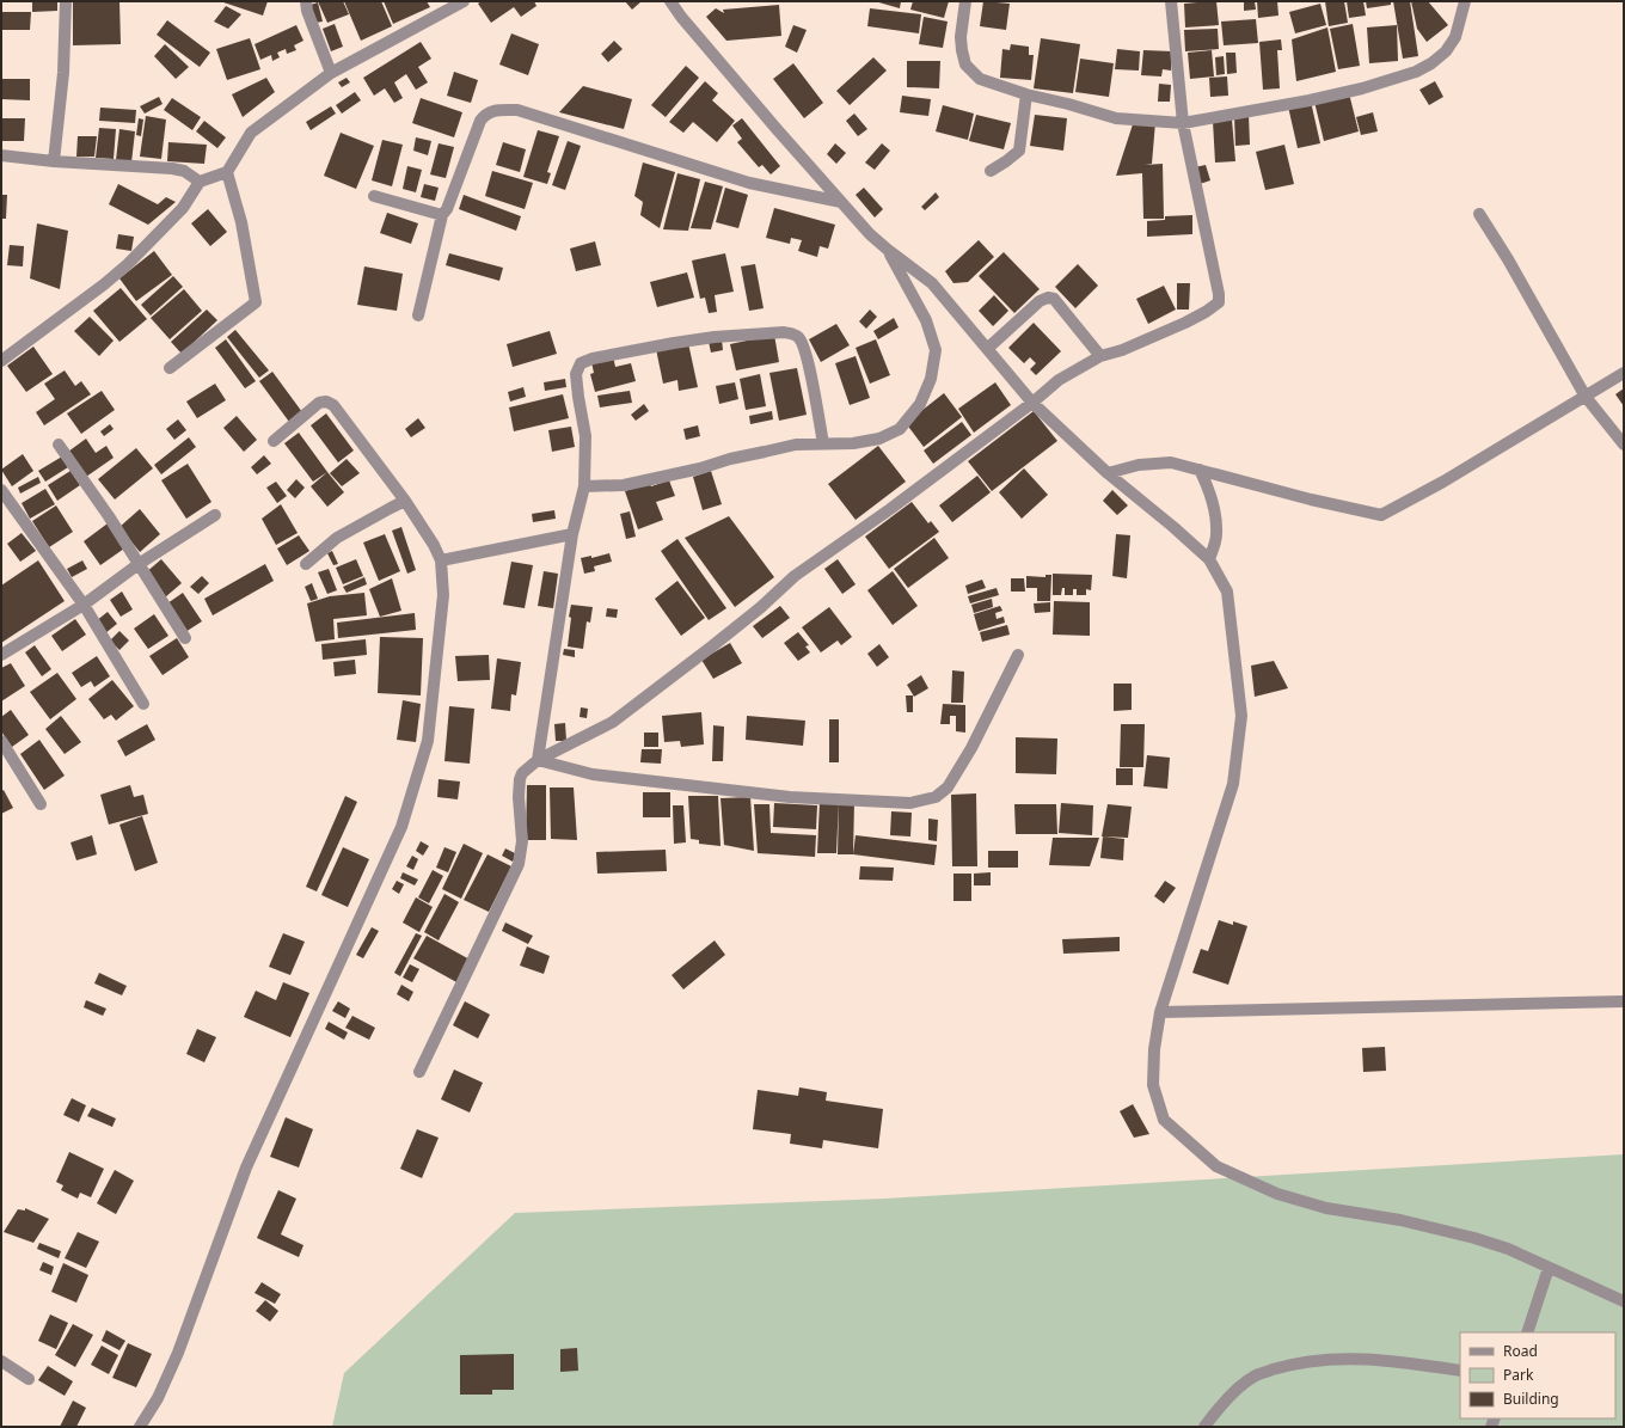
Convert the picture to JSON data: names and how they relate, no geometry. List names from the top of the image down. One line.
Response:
{"legend":["Road","Park","Building"]}
